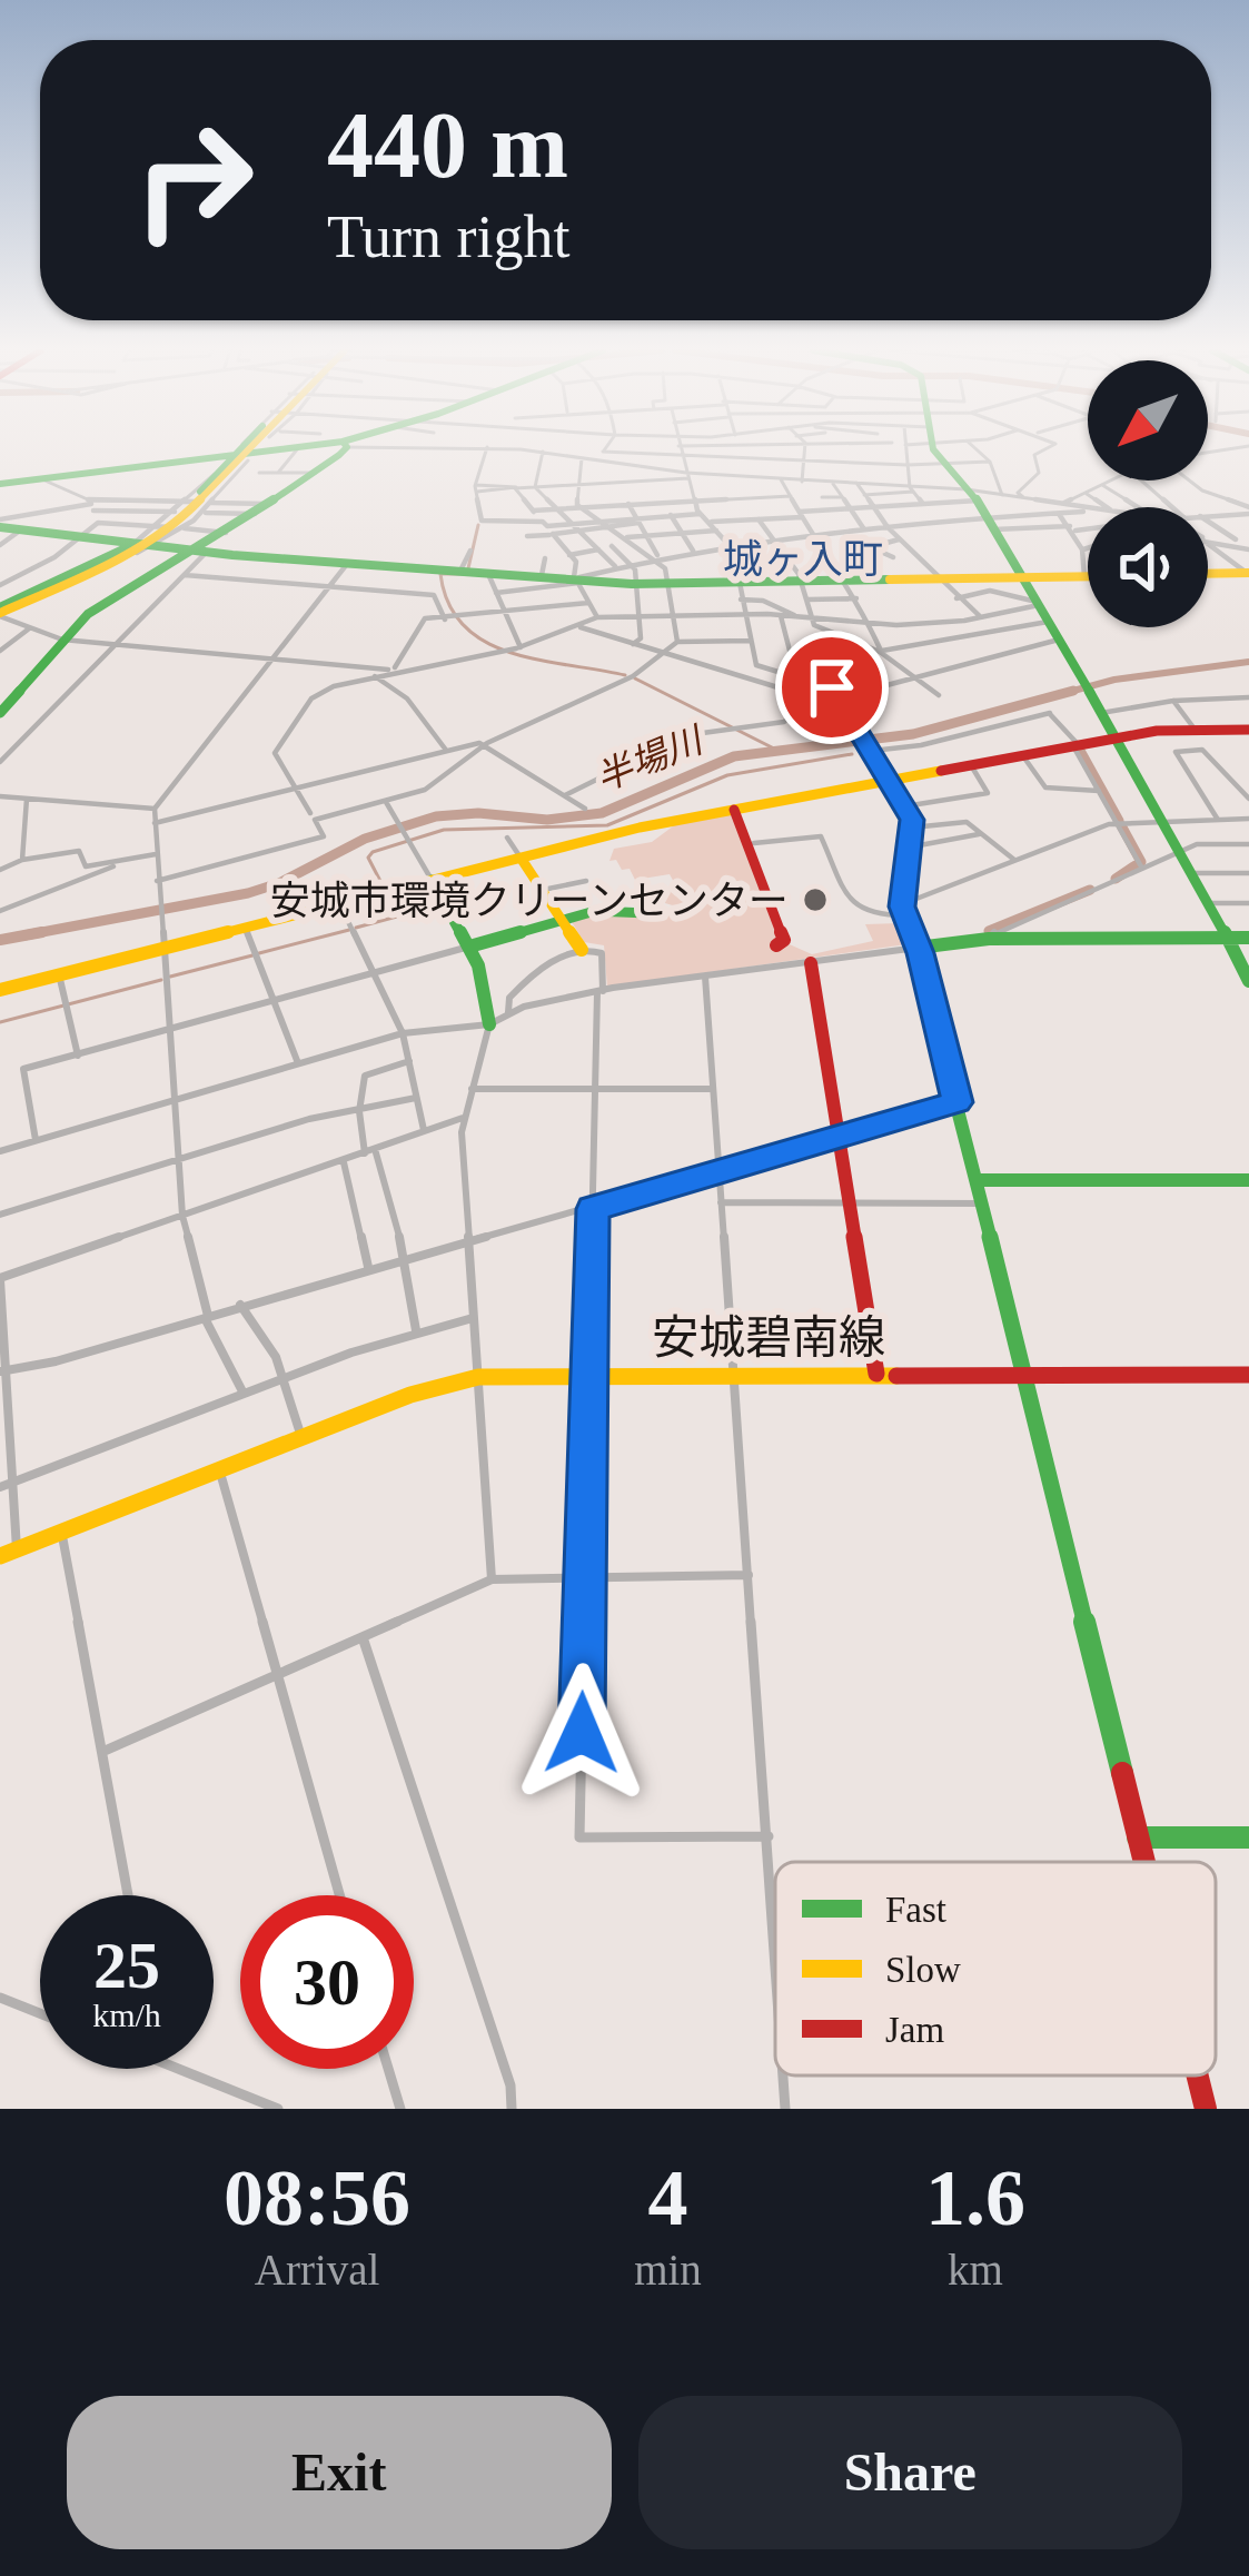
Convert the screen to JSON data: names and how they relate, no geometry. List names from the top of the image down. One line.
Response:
{"streets":{"main road":["安城碧南線"]},"districts":["城ヶ入町"],"water":["半場川"],"places":["安城市環境クリーンセンター"],"legend":["Fast","Slow","Jam"],"north":"bottom left","page":{"turn":["440 m","Turn right"],"speed":"25 km/h","limit":"30","eta":["08:56","Arrival","4","min","1.6","km"],"buttons":["Exit","Share"]}}
